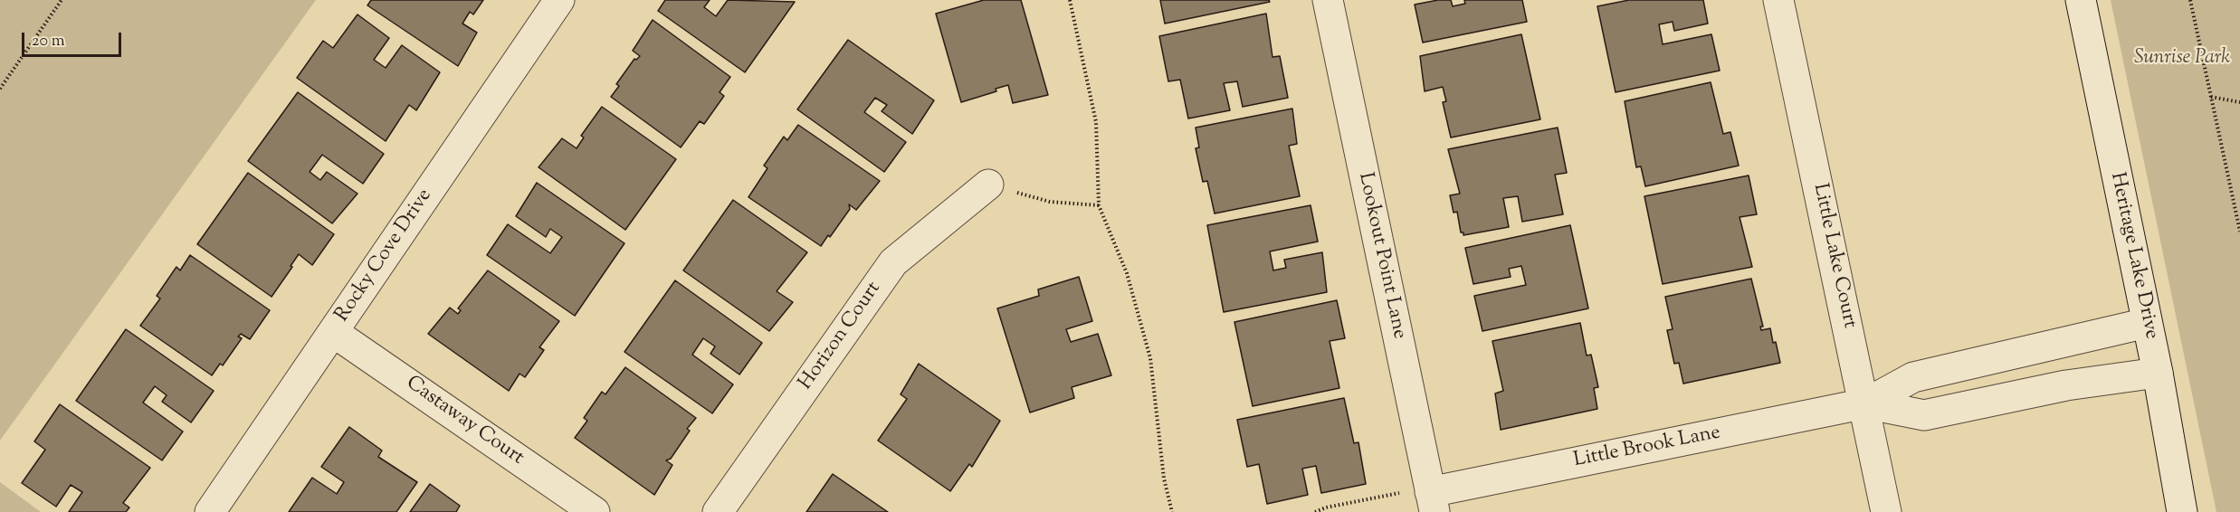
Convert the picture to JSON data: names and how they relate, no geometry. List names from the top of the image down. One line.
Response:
{"streets":{"street":["Rocky Cove Drive","Lookout Point Lane","Little Lake Court","Heritage Lake Drive","Horizon Court","Castaway Court","Little Brook Lane"]},"crossings":[["Rocky Cove Drive","Castaway Court"],["Lookout Point Lane","Little Brook Lane"],["Little Lake Court","Little Brook Lane"],["Heritage Lake Drive","Little Brook Lane"]],"parks":["Sunrise Park"],"scale_bar":"20 m"}
